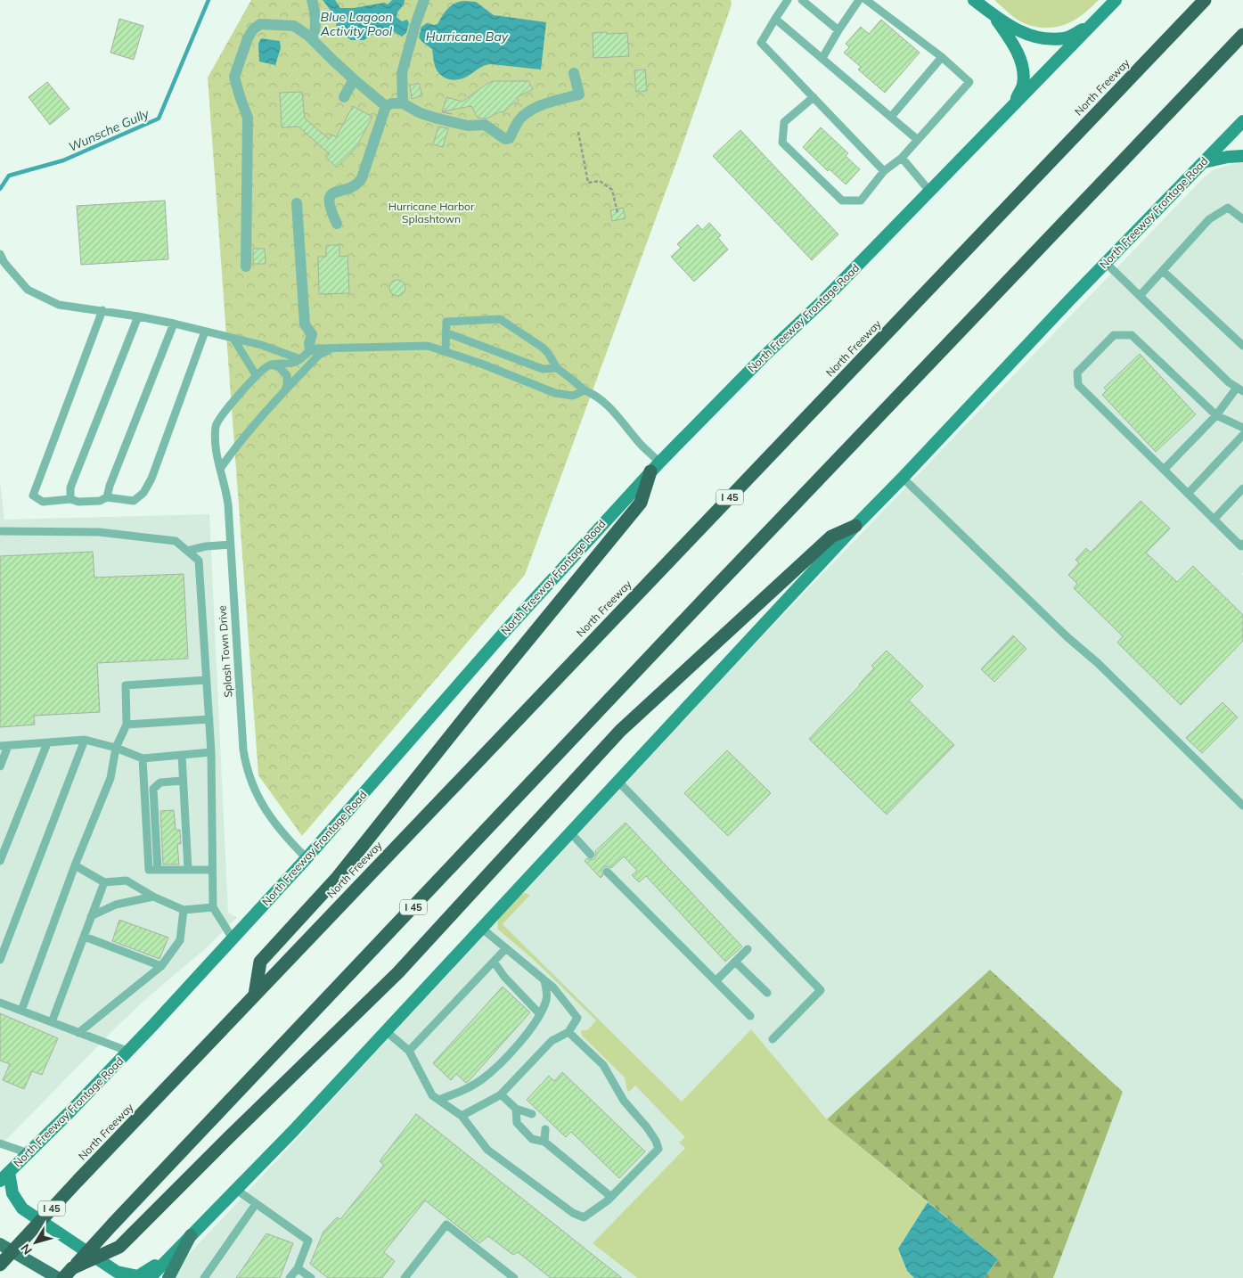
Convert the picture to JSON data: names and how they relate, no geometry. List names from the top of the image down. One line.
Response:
{"streets":{"highway":["North Freeway","I 45"],"main road":["North Freeway Frontage Road"],"lane":["Splash Town Drive"]},"crossings":[["North Freeway","I 45"],["North Freeway Frontage Road","Splash Town Drive"]],"water":["Blue Lagoon Activity Pool","Hurricane Bay","Wunsche Gully"],"parks":["Hurricane Harbor Splashtown"],"north":"bottom left"}
